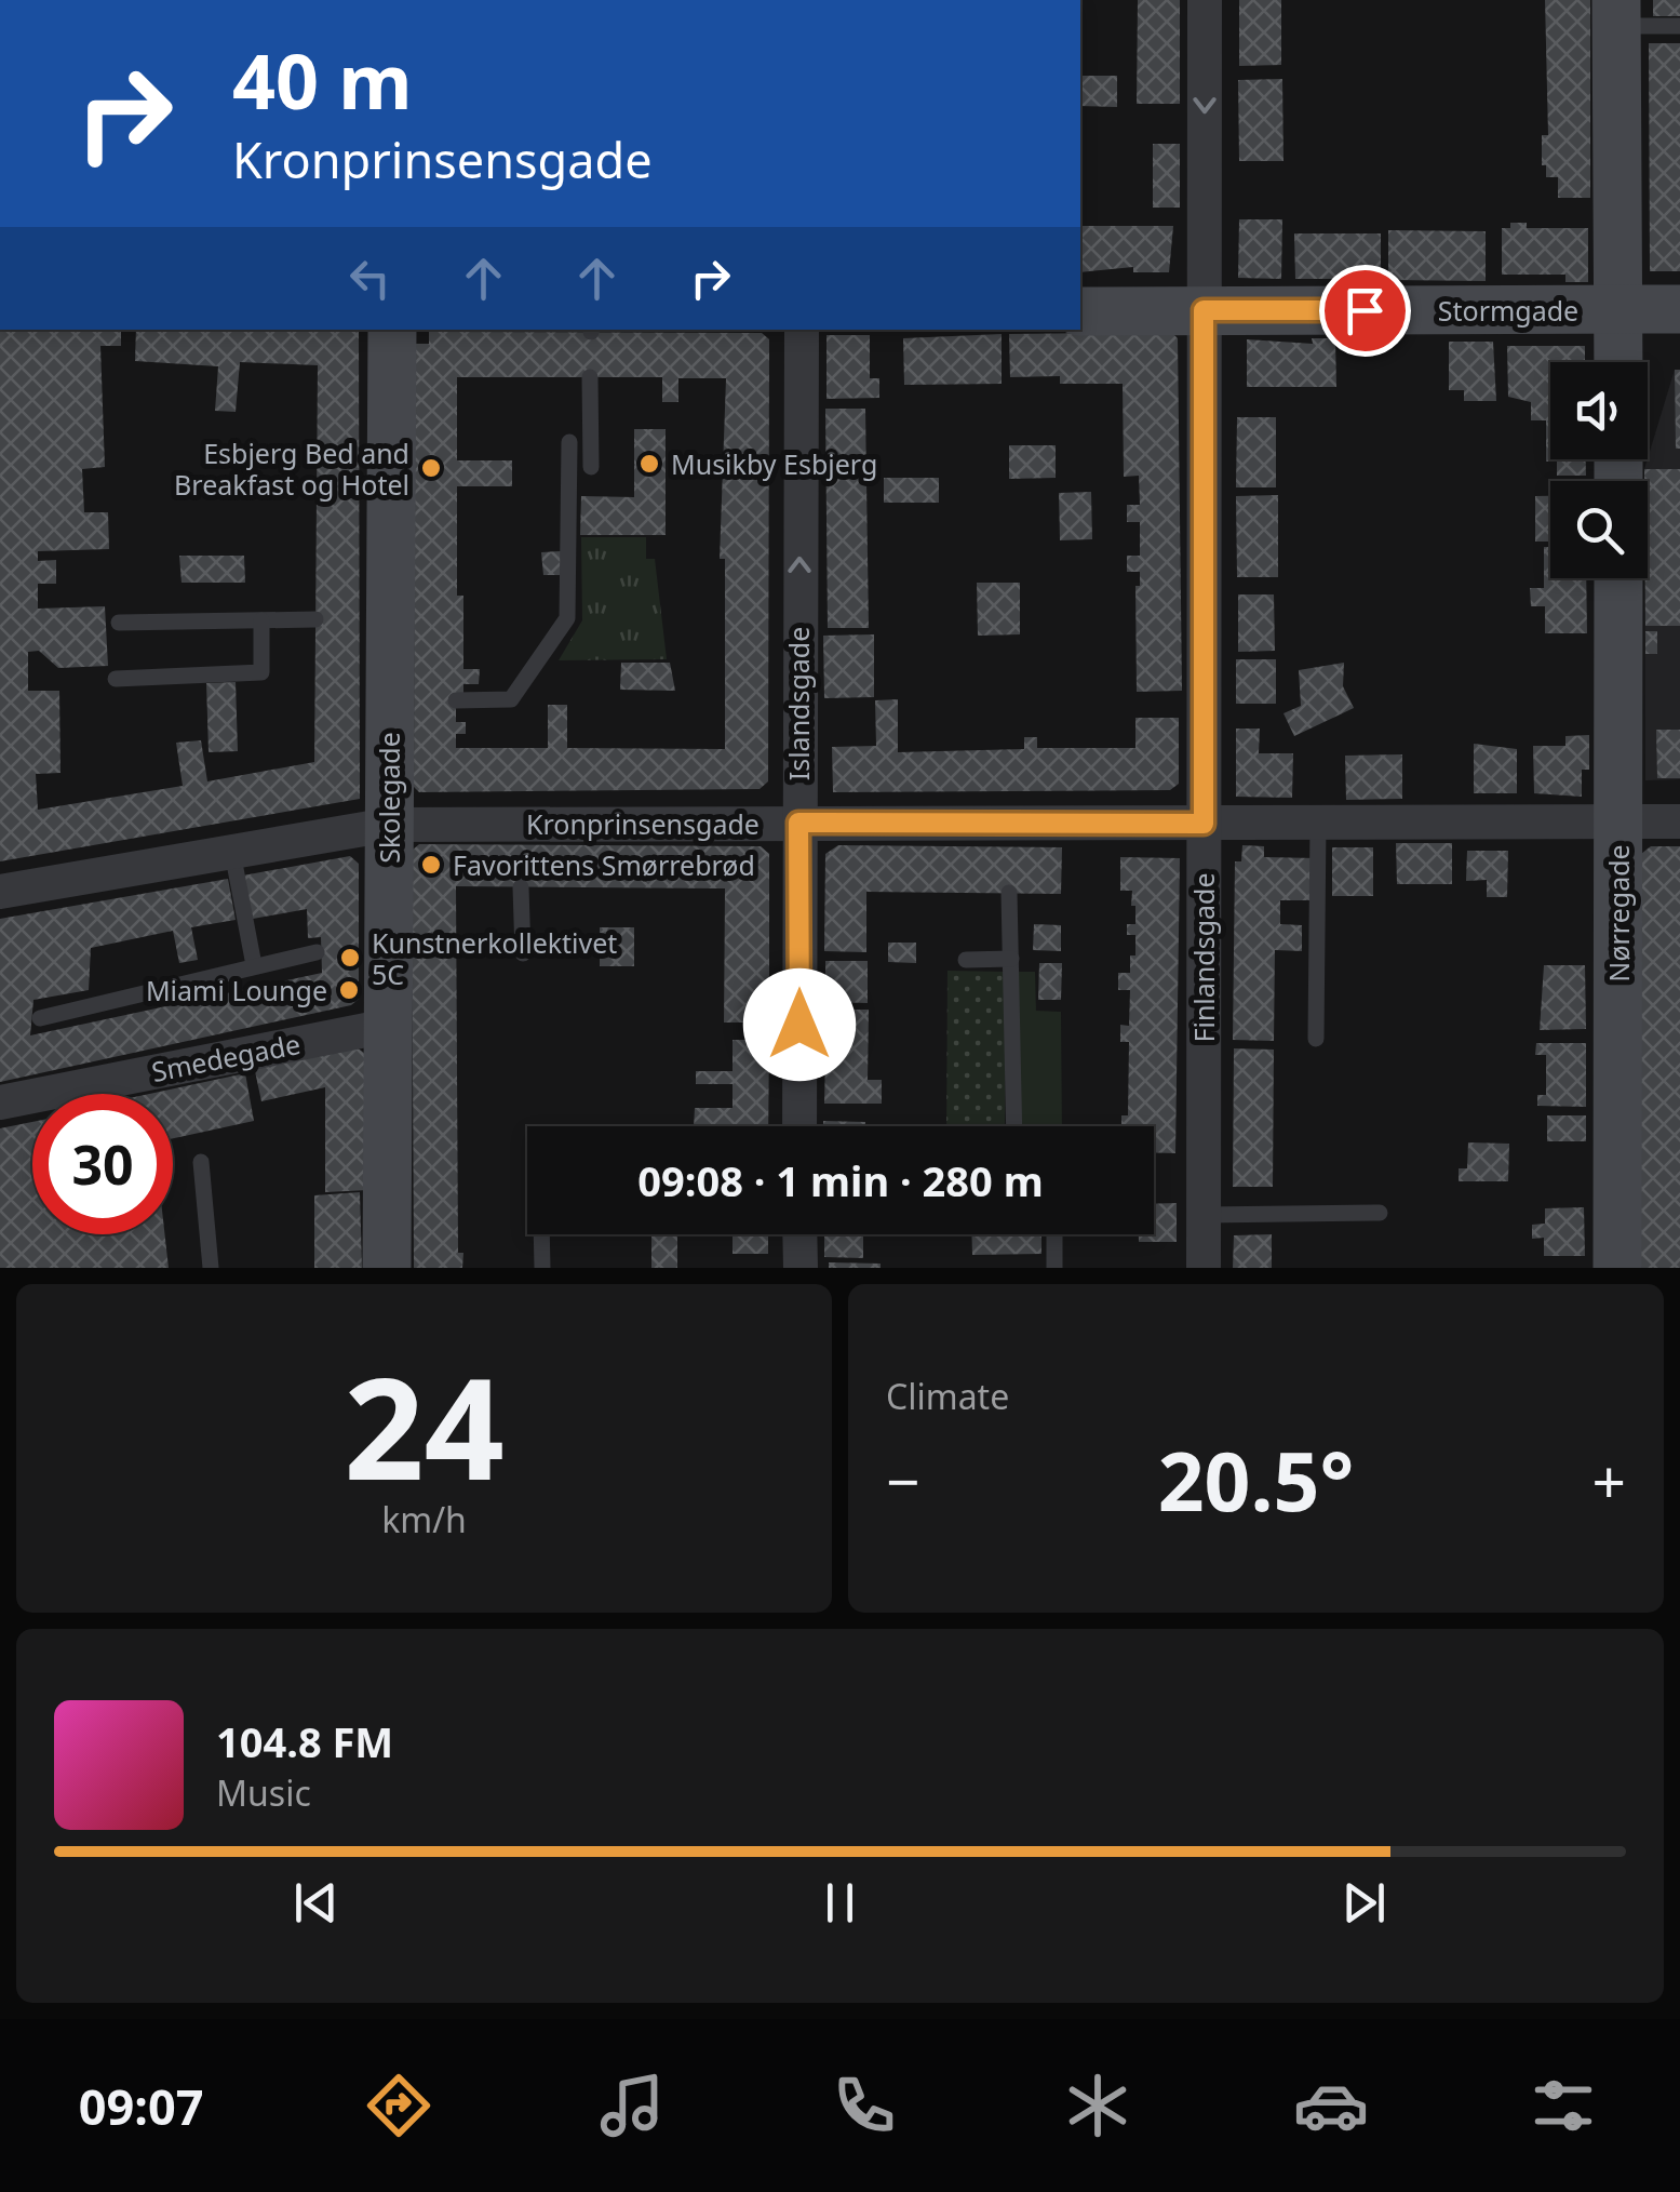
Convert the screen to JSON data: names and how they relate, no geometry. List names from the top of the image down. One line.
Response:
{"streets":{"street":["Stormgade","Islandsgade","Skolegade","Kronprinsensgade","Nørregade","Finlandsgade","Smedegade"]},"crossings":[["Stormgade","Finlandsgade"],["Islandsgade","Kronprinsensgade"],["Skolegade","Kronprinsensgade"],["Skolegade","Smedegade"],["Kronprinsensgade","Nørregade"],["Kronprinsensgade","Finlandsgade"]],"one_way":["Islandsgade"],"places":["Musikby Esbjerg","Esbjerg Bed and Breakfast og Hotel","Favorittens Smørrebrød","Kunstnerkollektivet 5C","Miami Lounge"],"page":{"turn":["40 m","Kronprinsensgade"],"limit":"30","trip":"09:08 · 1 min · 280 m","tile":[["24","km/h"],"Climate"],"heat":["−","20.5°","+"],"song":["104.8 FM","Music"],"tabs":"09:07"}}
